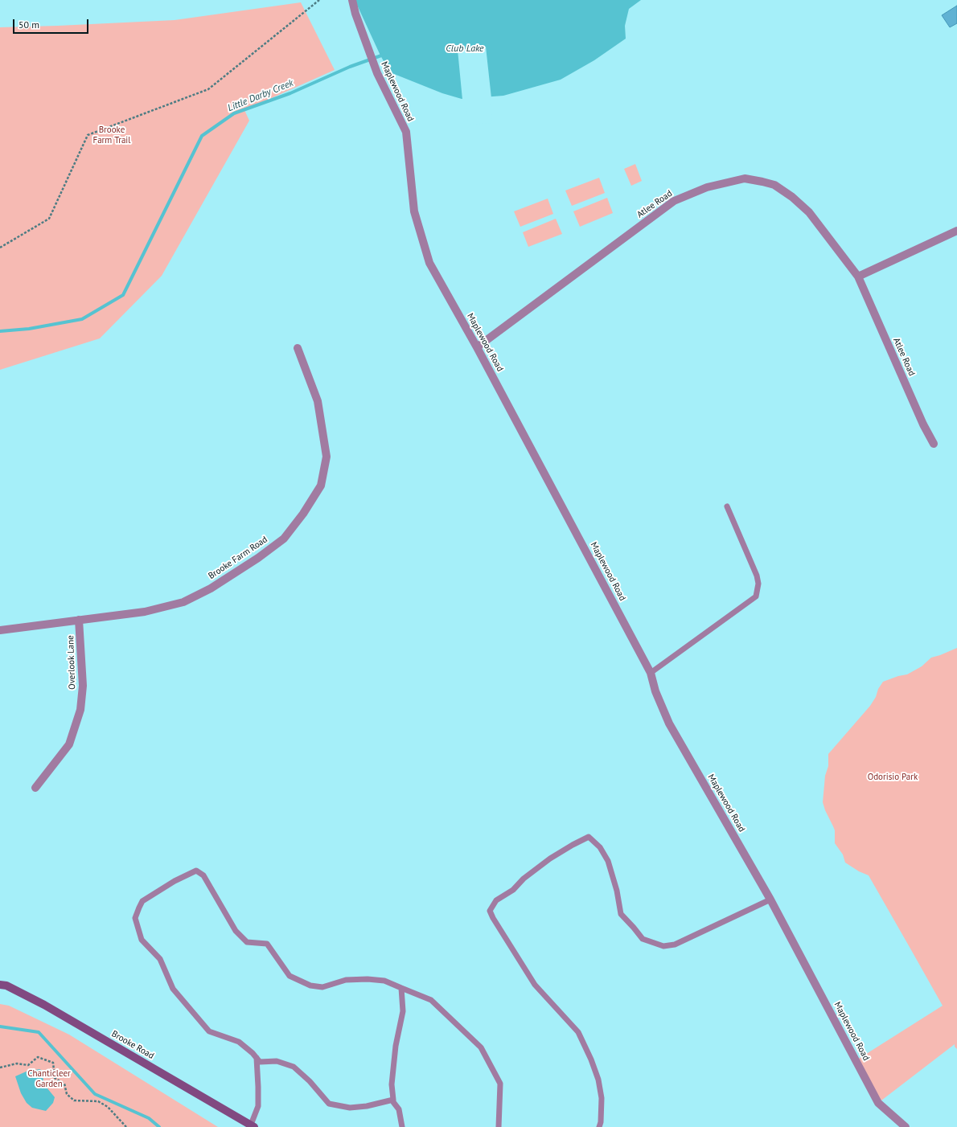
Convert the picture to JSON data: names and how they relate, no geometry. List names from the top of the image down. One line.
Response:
{"streets":{"main road":["Brooke Road"],"street":["Maplewood Road","Atlee Road","Brooke Farm Road","Overlook Lane"]},"crossings":[["Maplewood Road","Atlee Road"],["Brooke Farm Road","Overlook Lane"]],"water":["Club Lake","Little Darby Creek"],"parks":["Brooke Farm Trail","Odorisio Park","Chanticleer Garden"],"scale_bar":"50 m"}
